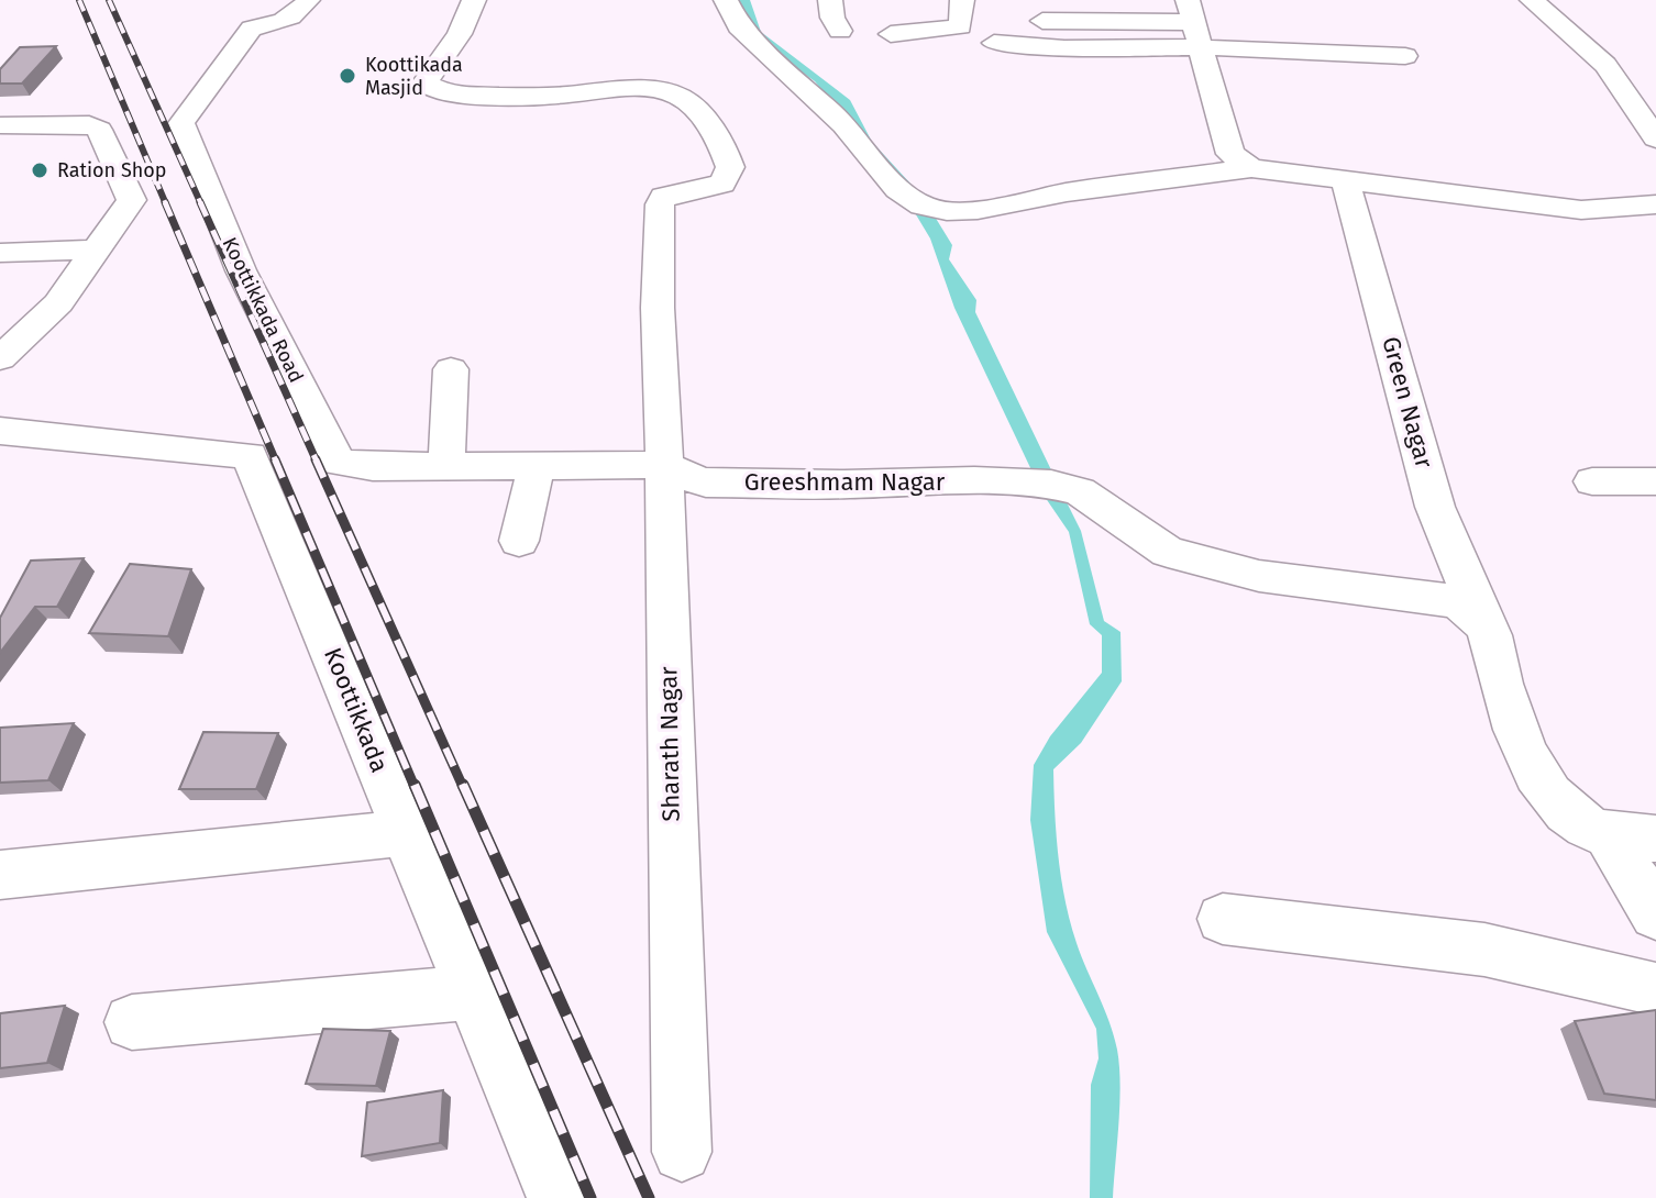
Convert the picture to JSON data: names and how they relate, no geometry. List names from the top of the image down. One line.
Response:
{"streets":{"street":["Koottikkada Road","Green Nagar","Greeshmam Nagar","Koottikkada","Sharath Nagar"]},"crossings":[["Green Nagar","Greeshmam Nagar"],["Greeshmam Nagar","Sharath Nagar"]],"places":["Koottikada Masjid","Ration Shop"]}
